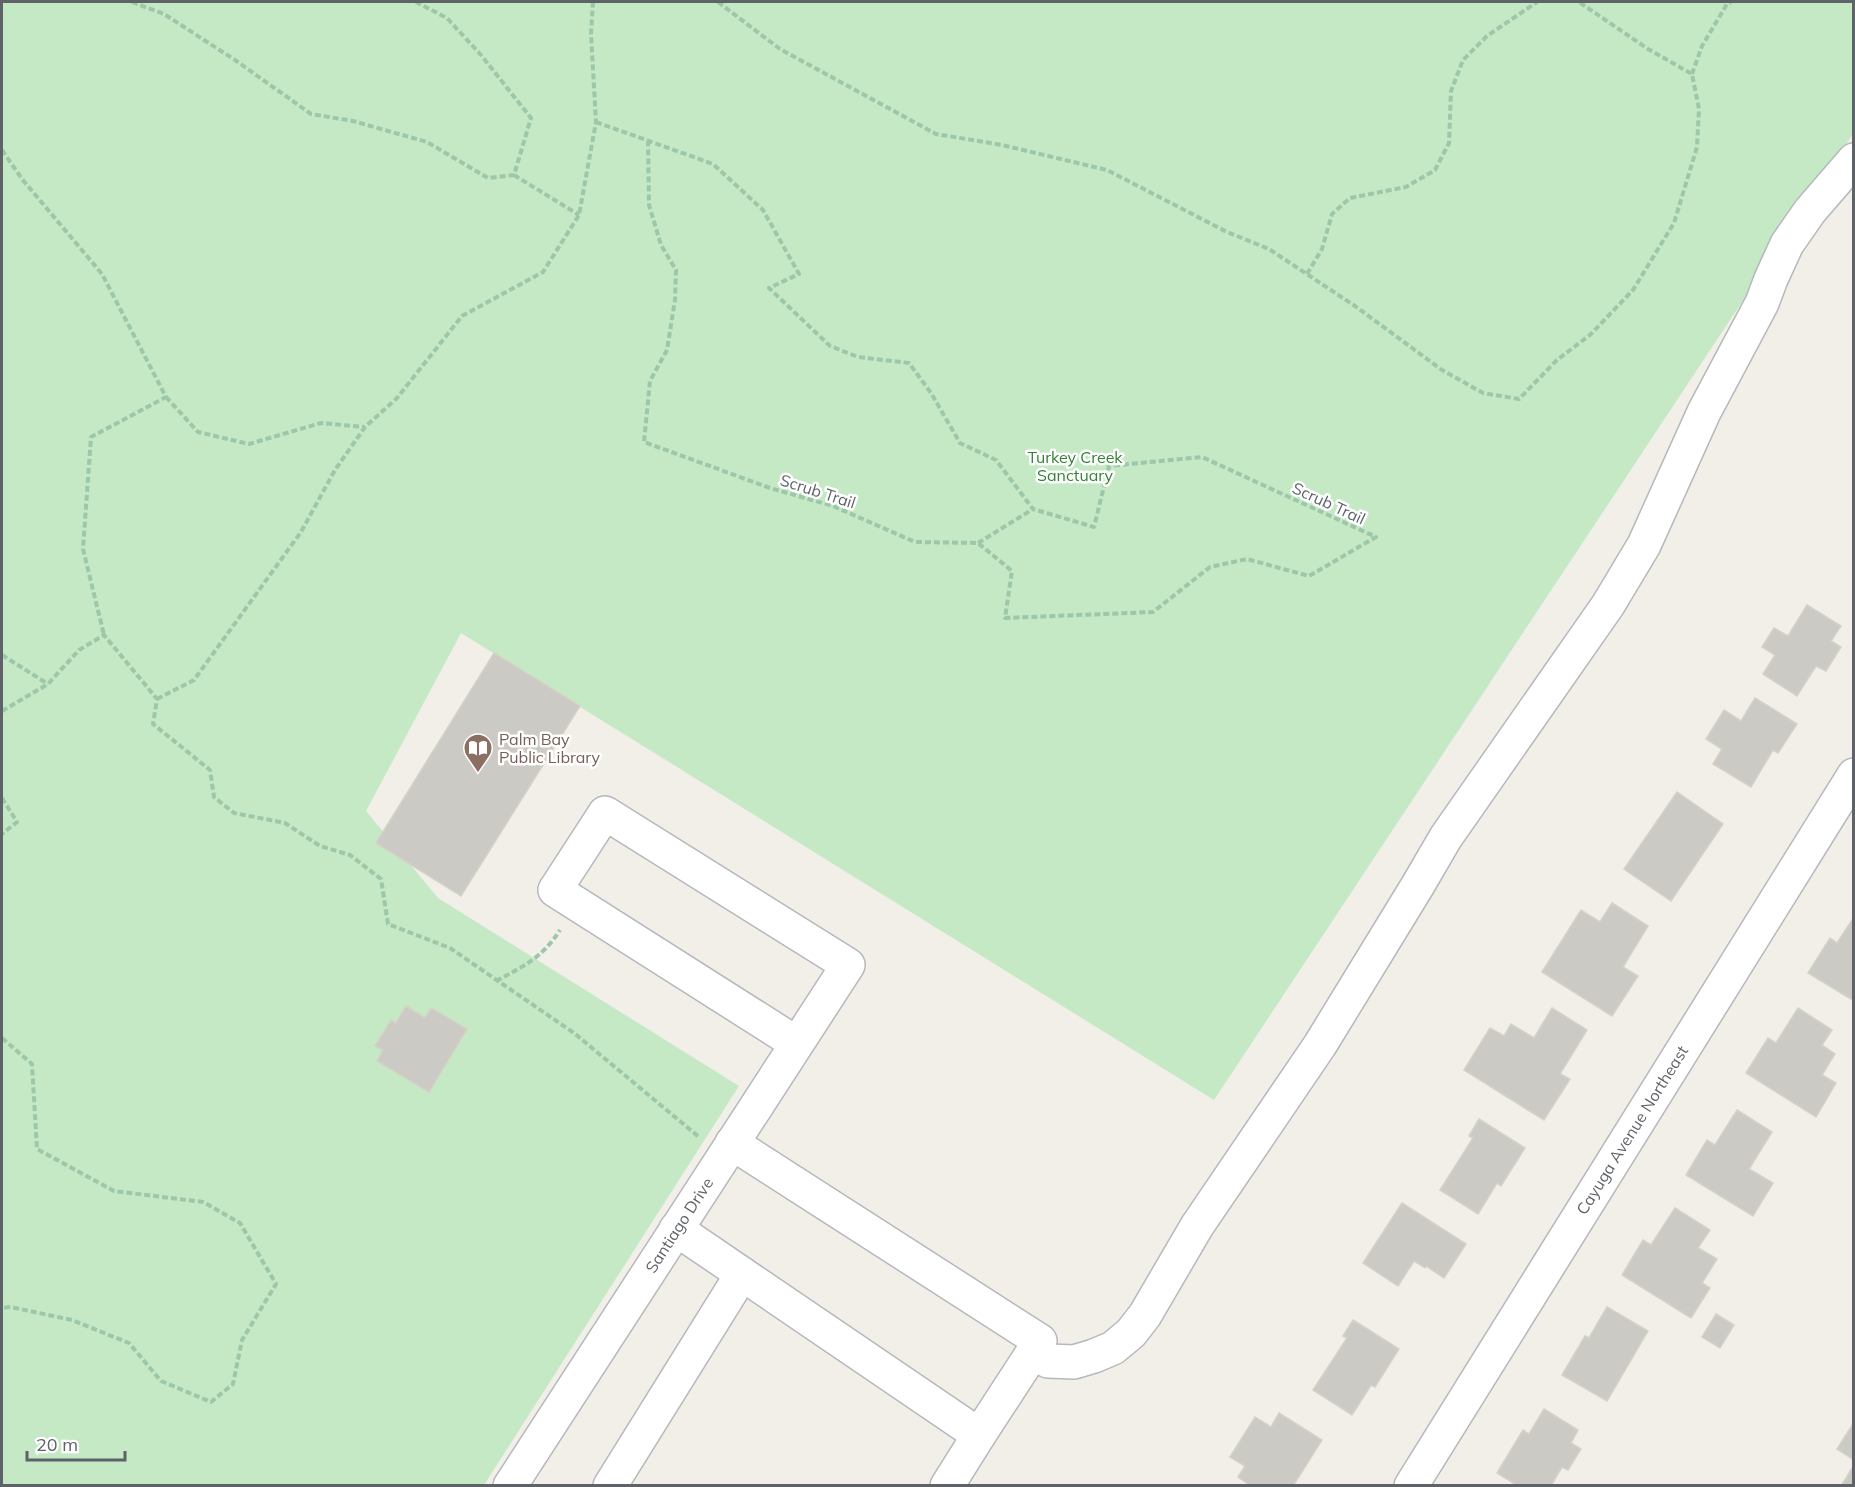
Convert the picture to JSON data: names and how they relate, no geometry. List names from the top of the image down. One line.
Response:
{"streets":{"street":["Cayuga Avenue Northeast","Santiago Drive"],"path":["Scrub Trail"]},"parks":["Turkey Creek Sanctuary"],"places":{"library":["Palm Bay Public Library"]},"scale_bar":"20 m"}
